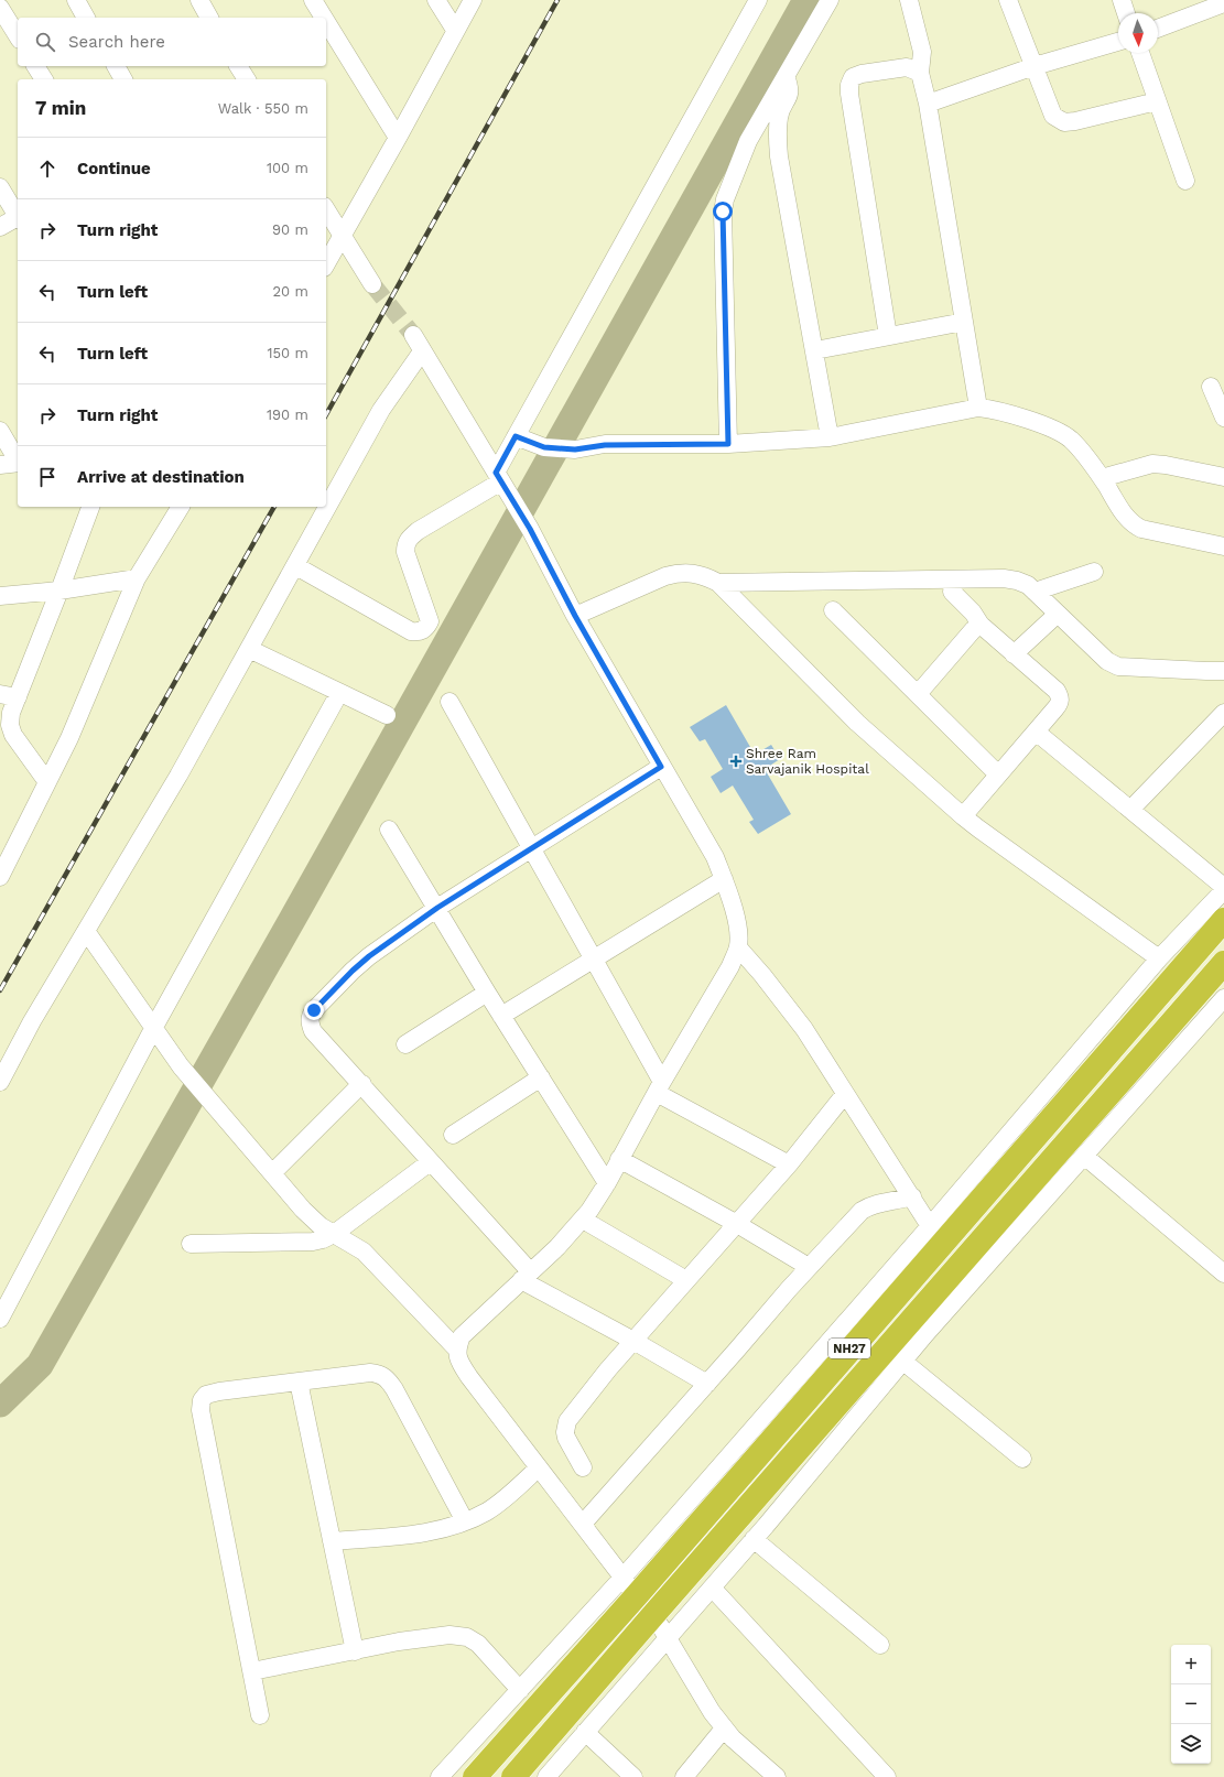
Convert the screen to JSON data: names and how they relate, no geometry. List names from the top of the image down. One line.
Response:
{"streets":{"highway":["NH27"]},"places":{"health":["Shree Ram Sarvajanik Hospital"]},"north":"bottom","page":{"search":"Search here","heading":["7 min","Walk · 550 m"],"list":[["Continue","100 m"],["Turn right","90 m"],["Turn left","20 m"],["Turn left","150 m"],["Turn right","190 m"],"Arrive at destination"],"map_buttons":["+","−"]}}
